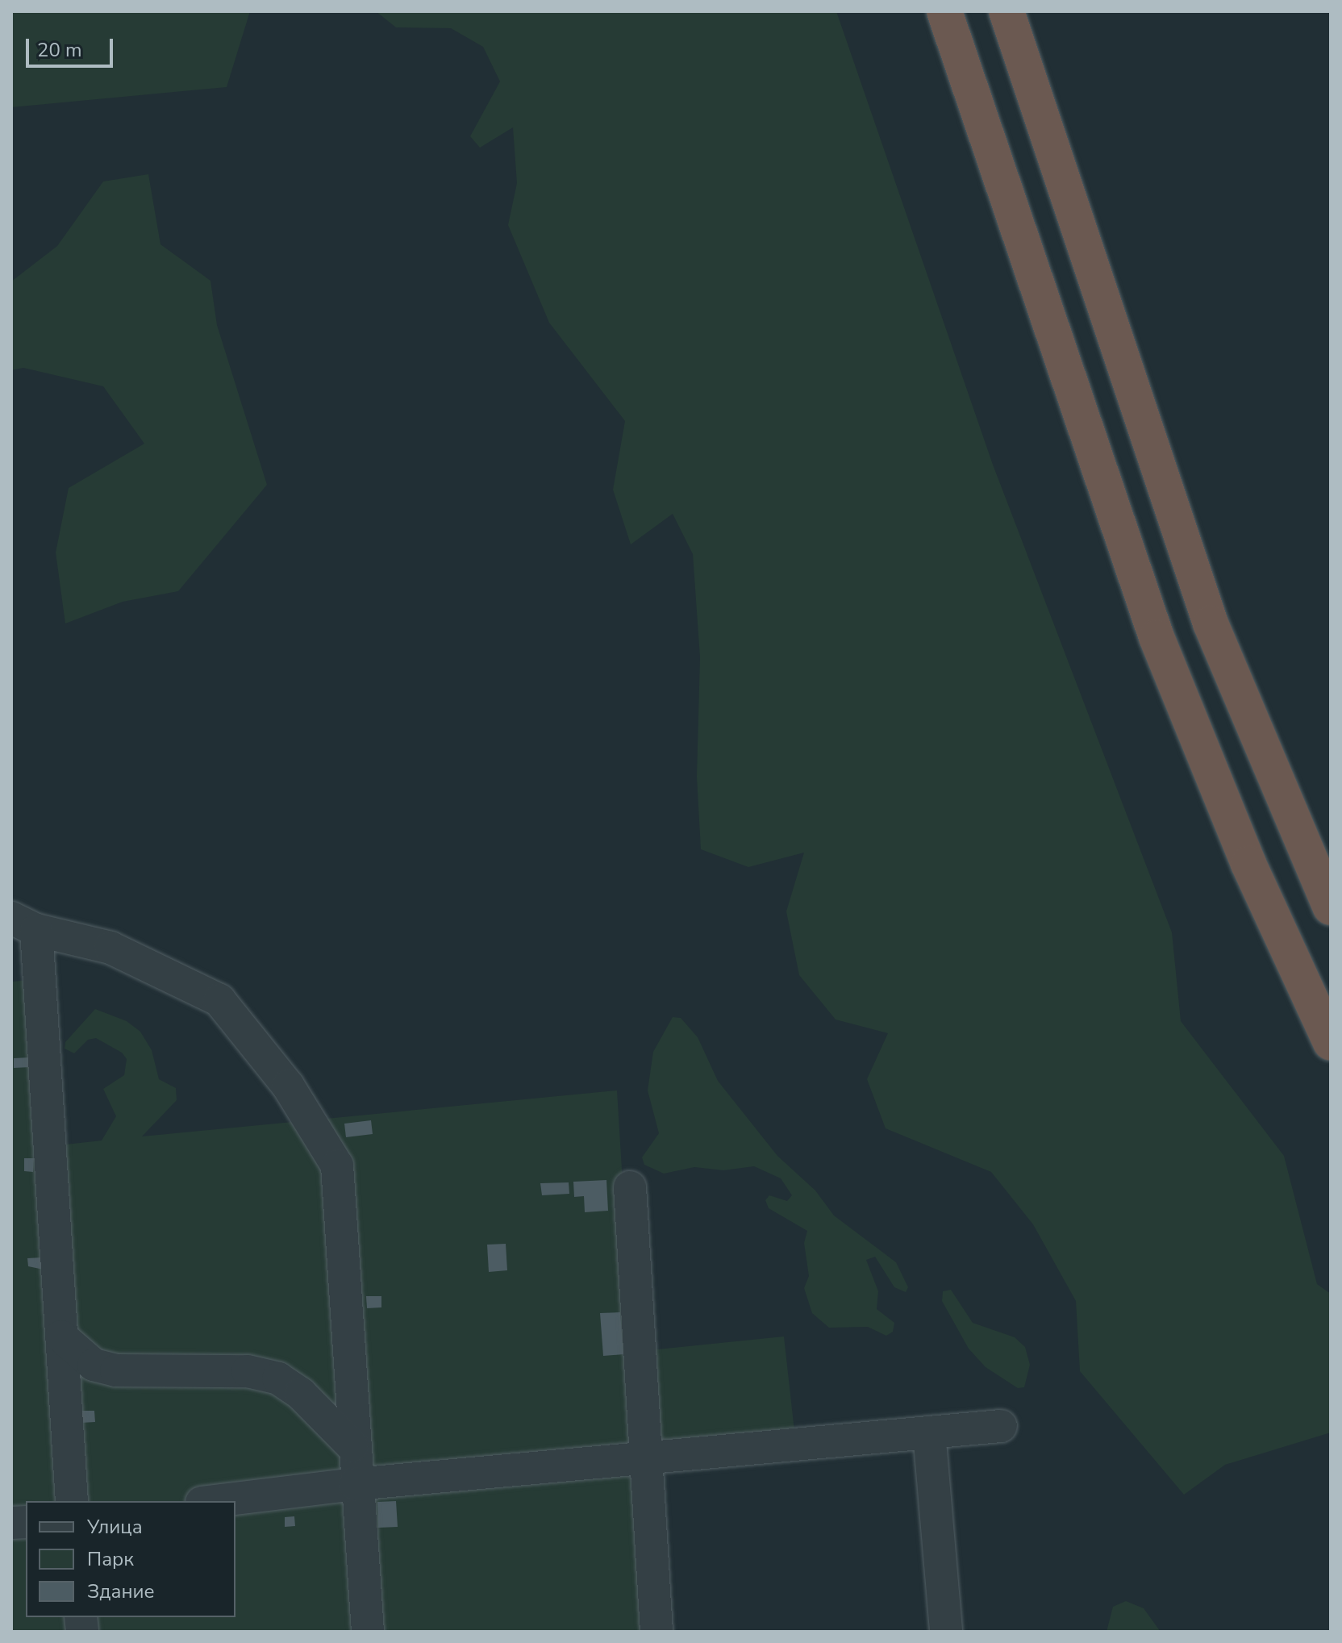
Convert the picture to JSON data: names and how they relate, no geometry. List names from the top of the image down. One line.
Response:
{"legend":["Улица","Парк","Здание"],"scale_bar":"20 m"}
